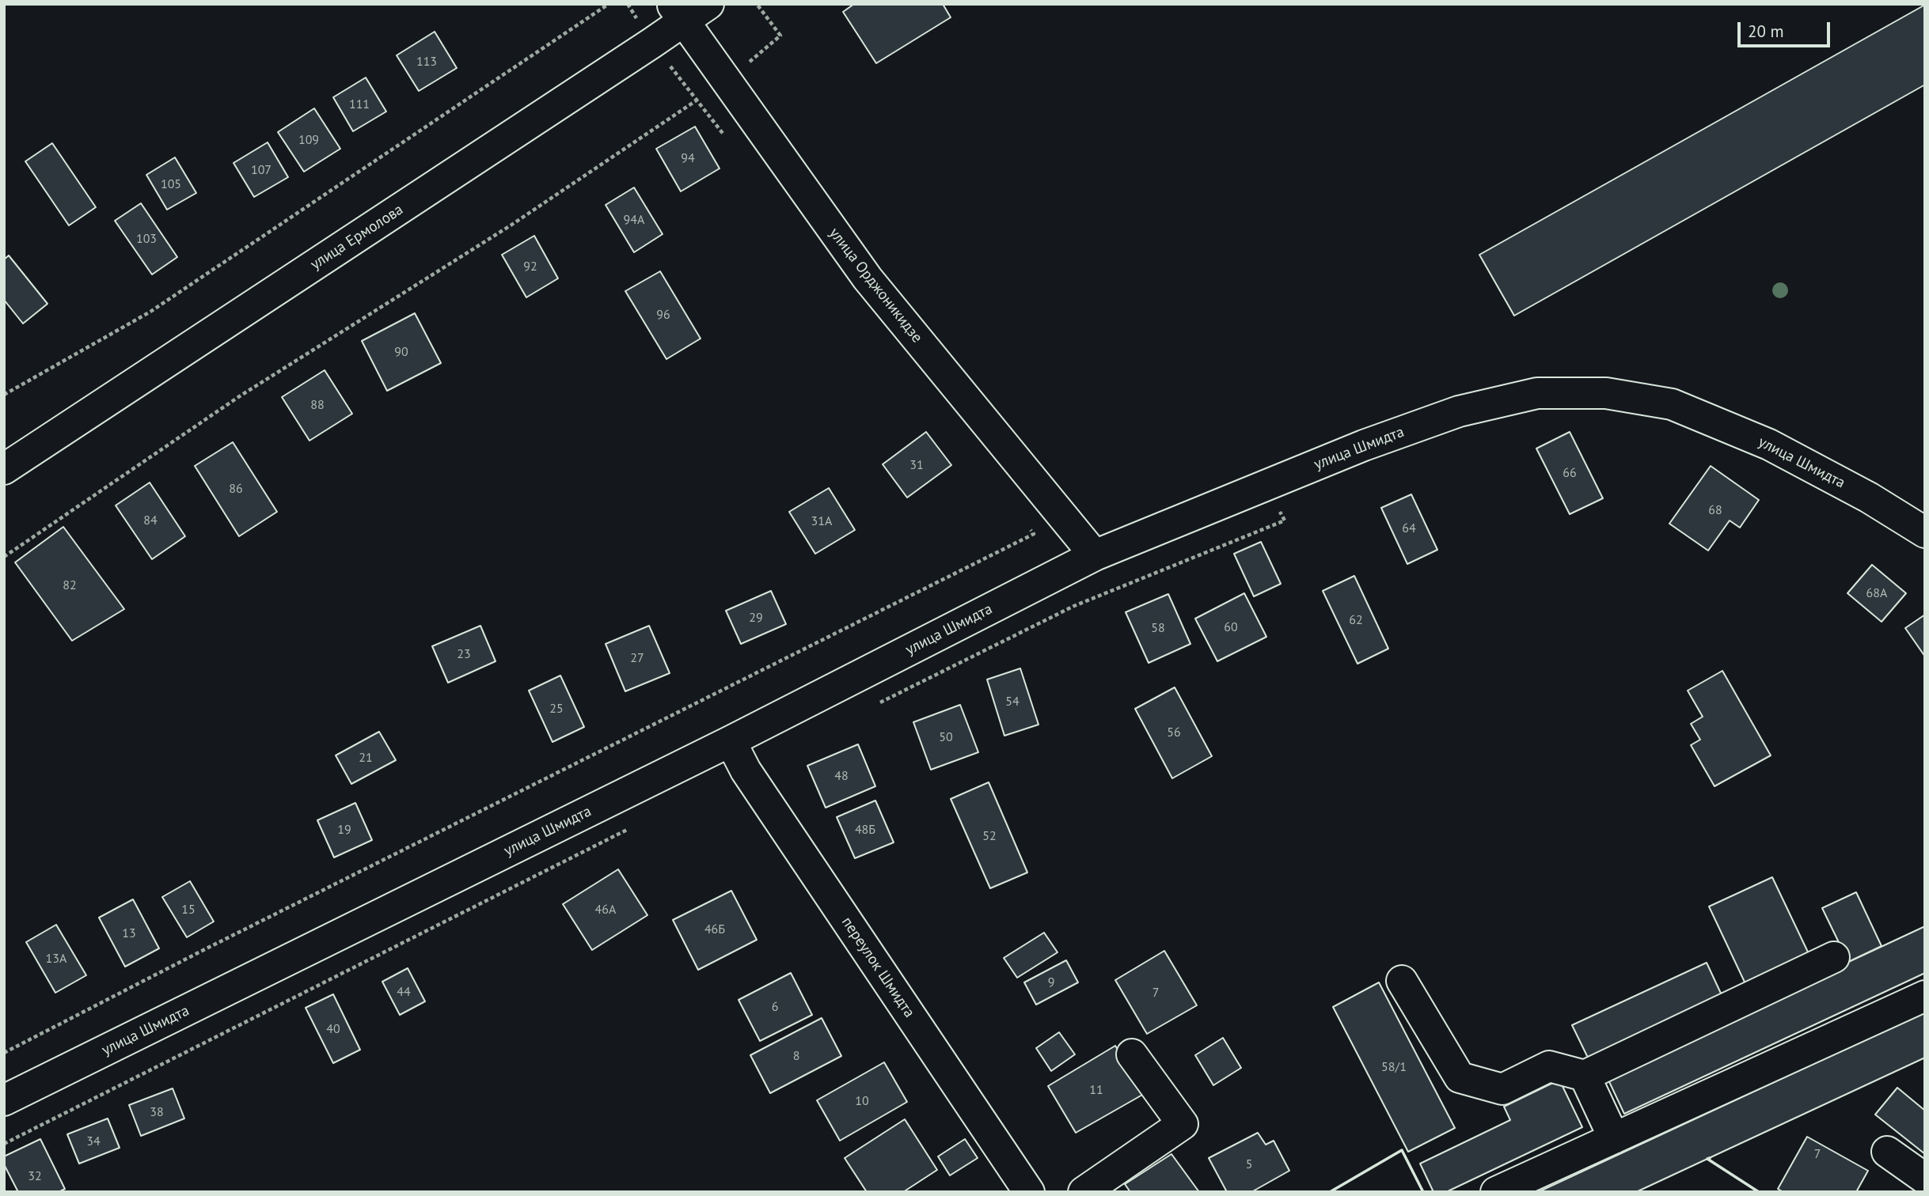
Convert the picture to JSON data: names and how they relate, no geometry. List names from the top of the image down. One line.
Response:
{"streets":{"street":["улица Ермолова","улица Орджоникидзе","улица Шмидта","переулок Шмидта"]},"crossings":[["улица Ермолова","улица Орджоникидзе"],["улица Орджоникидзе","улица Шмидта"],["улица Шмидта","переулок Шмидта"]],"house_numbers":["113","111","109","94","107","105","94А","103","92","96","90","88","31","66","86","68","84","31А","64","82","68А","29","62","60","58","23","27","54","25","56","50","21","48","19","48Б","52","15","46А","46Б","13","13А","9","44","7","6","40","8","58/1","11","10","38","34","7","5","32"],"scale_bar":"20 m"}
